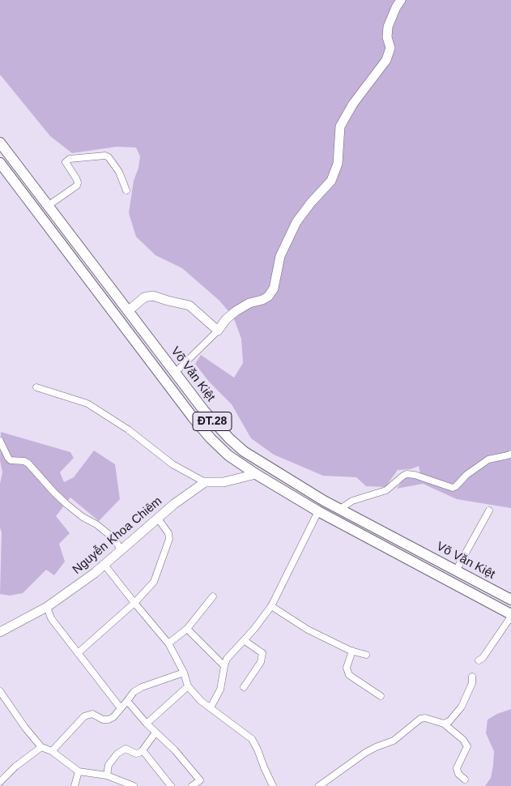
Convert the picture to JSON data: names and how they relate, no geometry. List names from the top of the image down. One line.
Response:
{"streets":{"main road":["Võ Văn Kiệt","ĐT.28"],"street":["Nguyễn Khoa Chiêm"]}}
